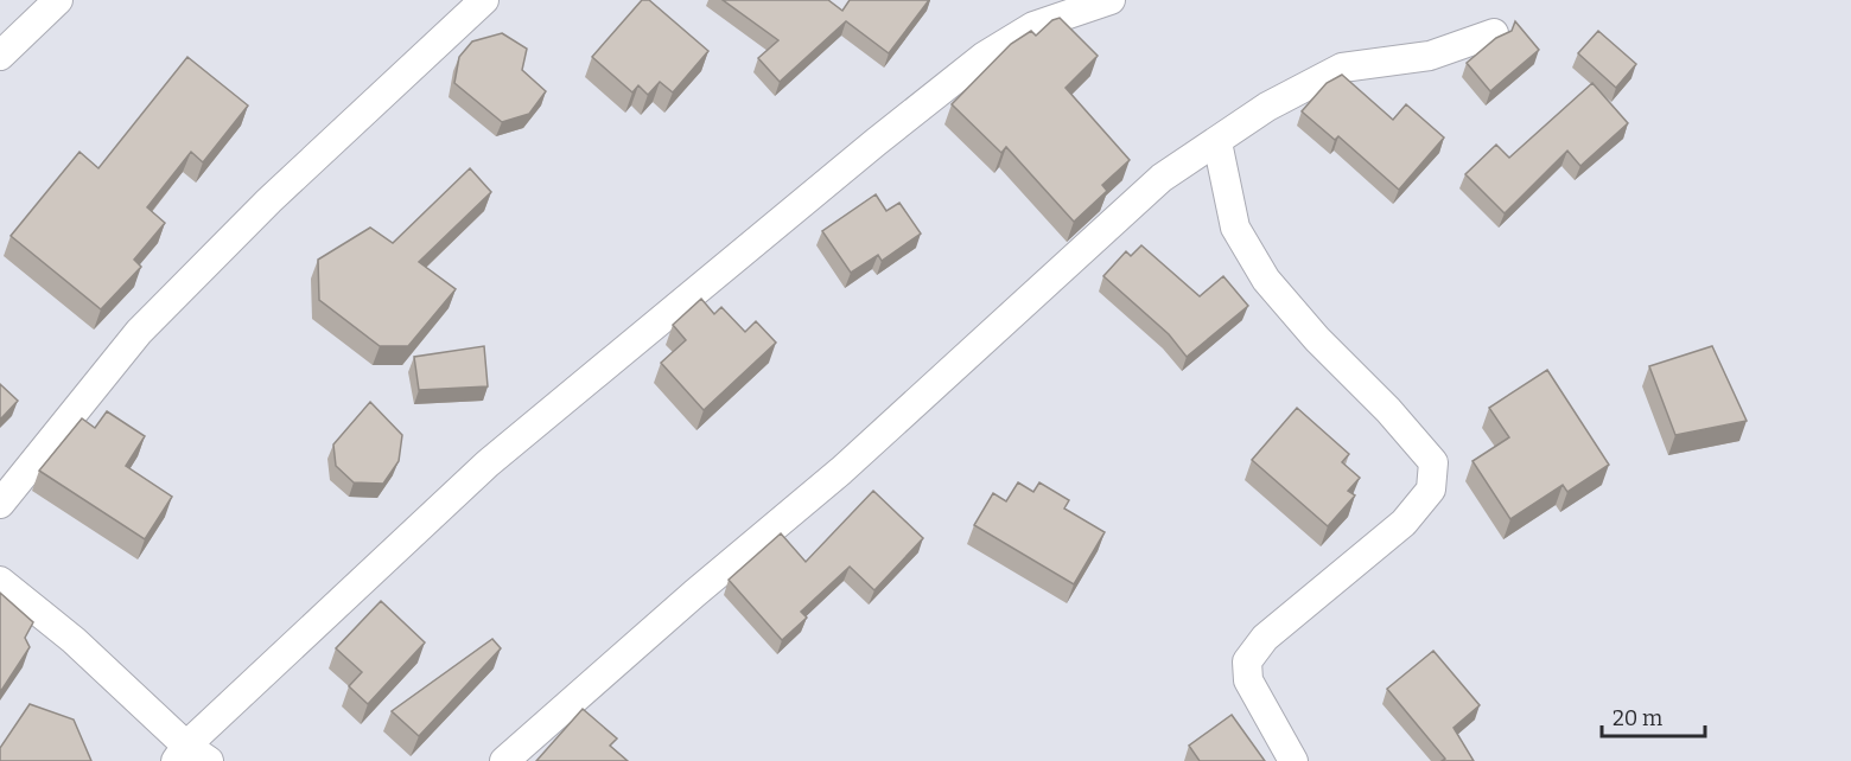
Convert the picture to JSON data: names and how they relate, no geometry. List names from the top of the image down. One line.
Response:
{"scale_bar":"20 m"}
